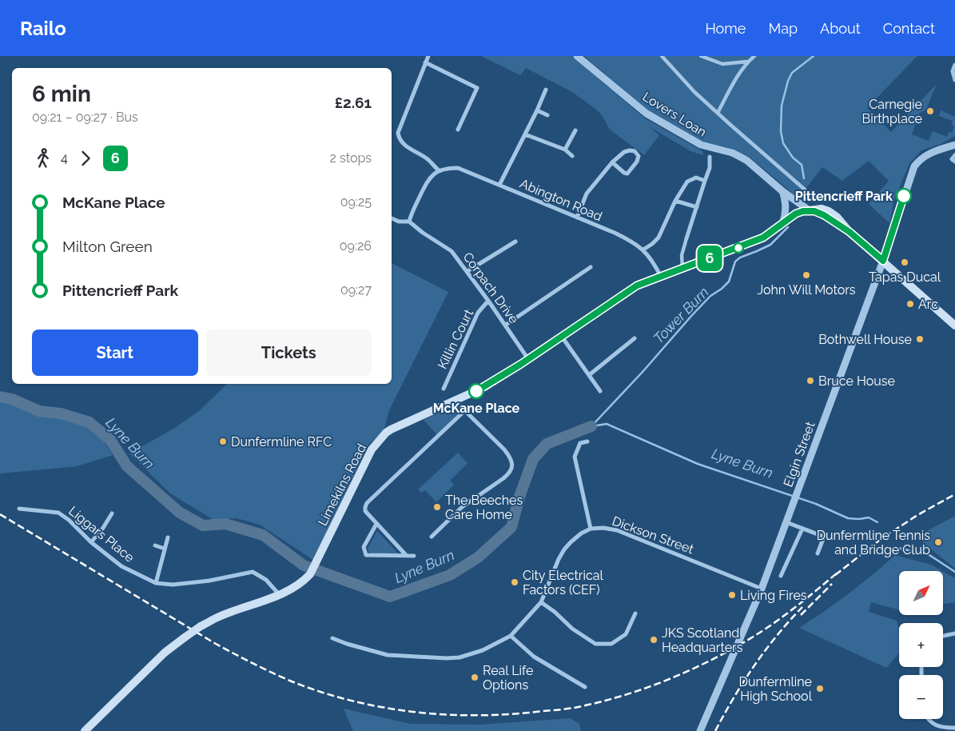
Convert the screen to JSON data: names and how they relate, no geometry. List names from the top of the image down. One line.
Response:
{"streets":{"main road":["Limekilns Road"],"street":["Lovers Loan","Abington Road","Corpach Drive","Killin Court","Elgin Street","Liggars Place","Dickson Street"]},"crossings":[["Lovers Loan","Limekilns Road"],["Abington Road","Limekilns Road"],["Corpach Drive","Killin Court"],["Corpach Drive","Limekilns Road"],["Elgin Street","Dickson Street"],["Limekilns Road","Liggars Place"]],"water":["Tower Burn","Lyne Burn"],"places":["Carnegie Birthplace","Pittencrieff Park","Tapas Ducal","John Will Motors","Arc","Bothwell House","Bruce House","McKane Place","Dunfermline RFC","The Beeches Care Home","Dunfermline Tennis and Bridge Club","City Electrical Factors (CEF)","Living Fires","JKS Scotland Headquarters","Real Life Options","Dunfermline High School"],"lines":["bus line 6"],"north":"top right","page":{"header":"Railo","nav":["Home","Map","About","Contact"],"on_map":"6","heading":["6 min","09:21 – 09:27 · Bus","£2.61"],"legs":["4","6","2 stops"],"list":[{"name":"McKane Place","value":"09:25"},{"name":"Milton Green","value":"09:26"},{"name":"Pittencrieff Park","value":"09:27"}],"buttons":["Start","Tickets"],"map_buttons":["+","−"]}}
